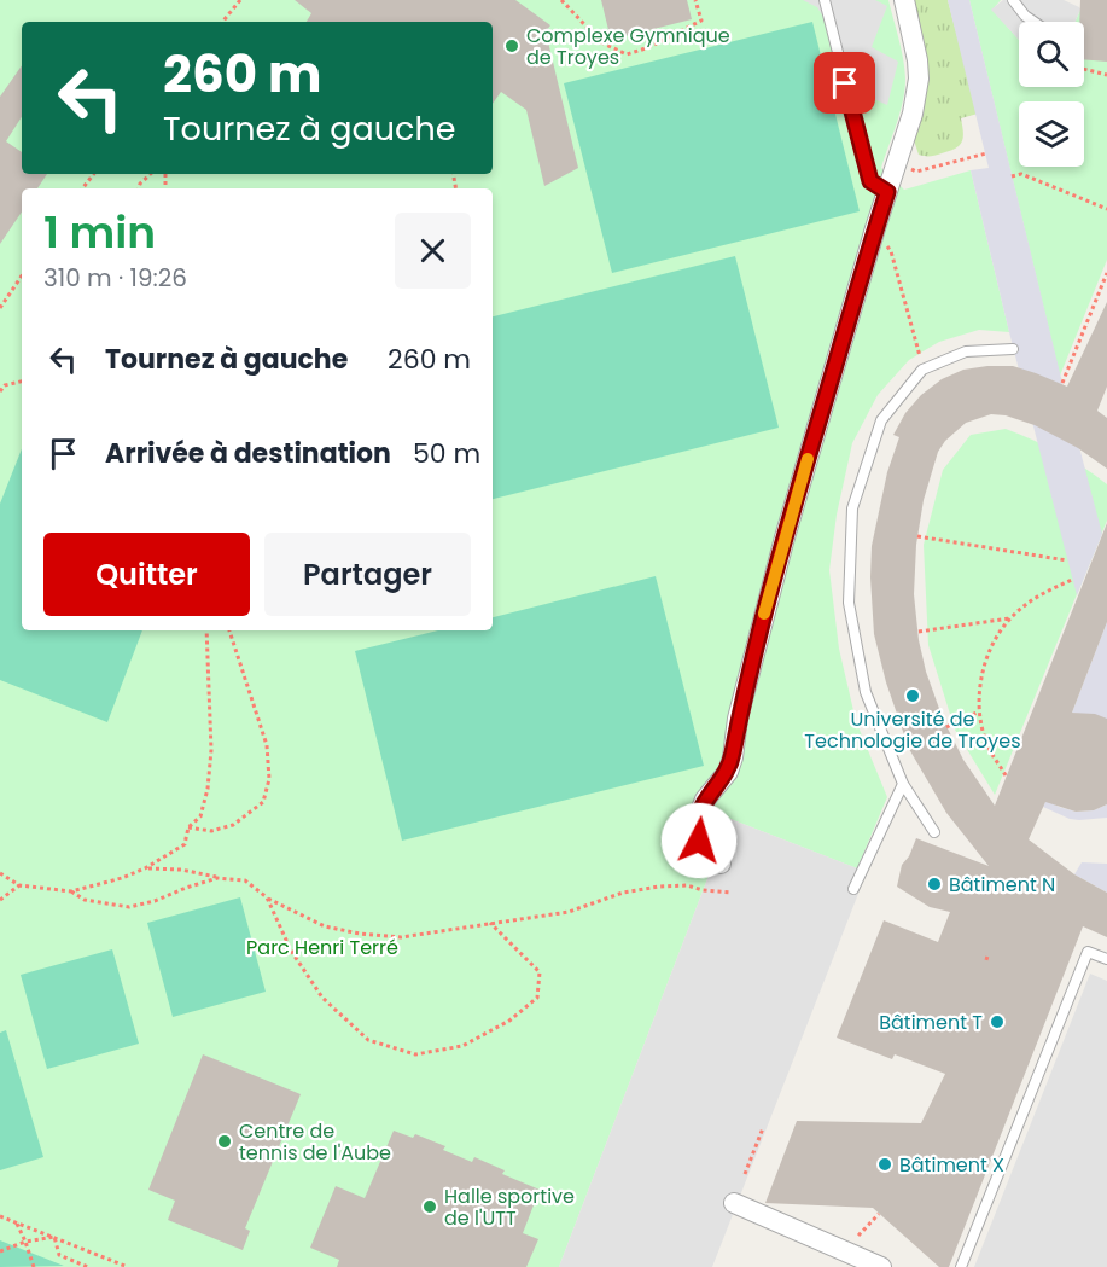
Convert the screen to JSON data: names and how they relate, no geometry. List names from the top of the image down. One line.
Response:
{"parks":["Parc Henri Terré"],"places":["Complexe Gymnique de Troyes","Université de Technologie de Troyes","Bâtiment N","Bâtiment T","Centre de tennis de l'Aube","Bâtiment X","Halle sportive de l'UTT"],"page":{"turn":["260 m","Tournez à gauche"],"heading":["1 min","310 m · 19:26"],"list":[{"name":"Tournez à gauche","value":"260 m"},{"name":"Arrivée à destination","value":"50 m"}],"buttons":["Quitter","Partager"]}}
